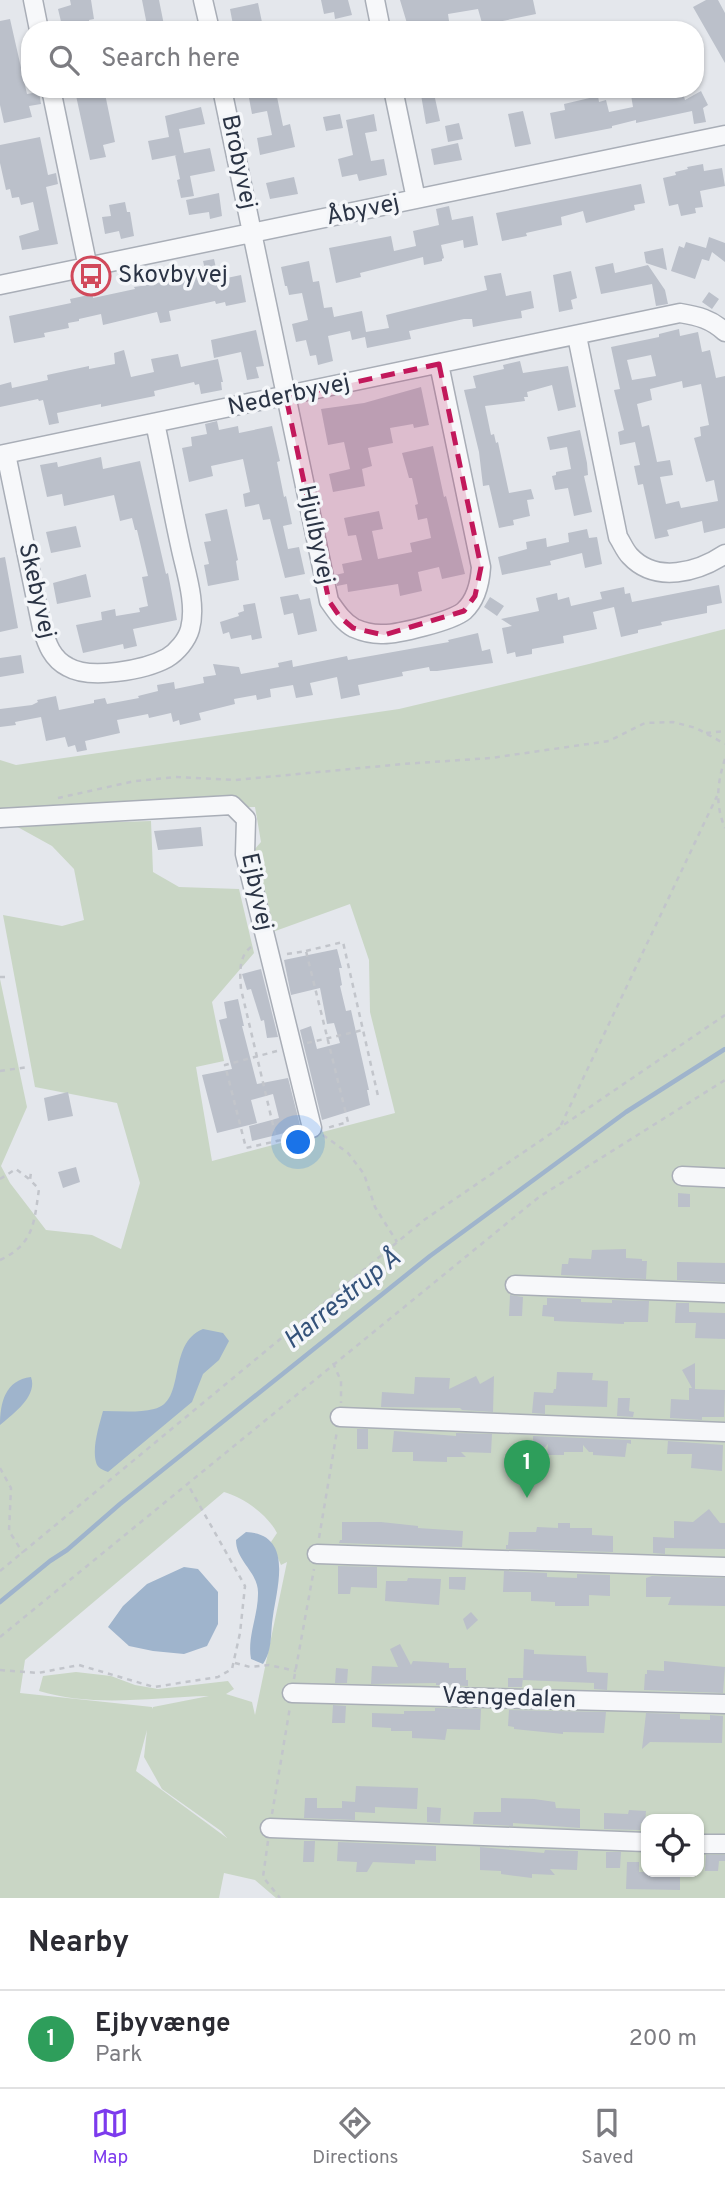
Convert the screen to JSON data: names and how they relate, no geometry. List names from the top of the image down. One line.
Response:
{"streets":{"street":["Brobyvej","Åbyvej","Nederbyvej","Hjulbyvej","Skebyvej","Ejbyvej","Vængedalen"]},"crossings":[["Brobyvej","Åbyvej"],["Brobyvej","Hjulbyvej"],["Åbyvej","Hjulbyvej"],["Nederbyvej","Hjulbyvej"],["Nederbyvej","Skebyvej"]],"water":["Harrestrup Å"],"places":{"bus stop":["Skovbyvej"]},"page":{"search":"Search here","pins":"1","heading":"Nearby","list":[{"mark":"1","name":"Ejbyvænge","note":"Park","value":"200 m"}],"nav":["Map","Directions","Saved"]}}
